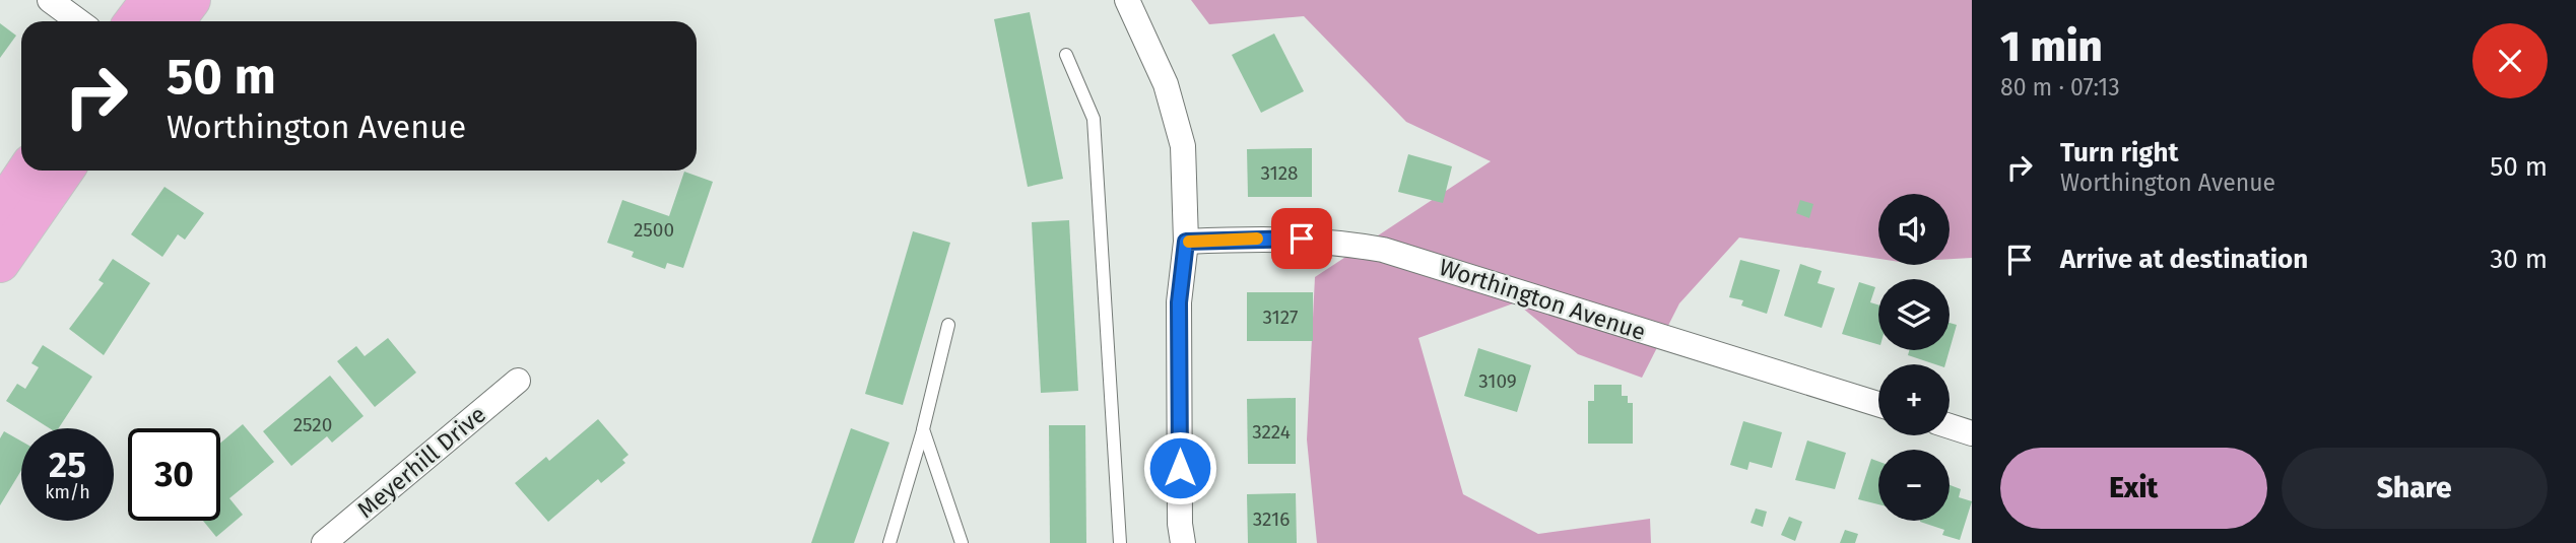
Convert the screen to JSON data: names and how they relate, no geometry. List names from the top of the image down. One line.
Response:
{"streets":{"street":["Worthington Avenue","Meyerhill Drive"]},"house_numbers":["3128","2500","3127","3109","2520","3224","3216"],"page":{"heading":["1 min","80 m · 07:13"],"turn":["50 m","Worthington Avenue"],"list":[{"name":"Turn right","note":"Worthington Avenue","value":"50 m"},{"name":"Arrive at destination","value":"30 m"}],"map_buttons":["+","−"],"speed":"25 km/h","limit":"30","buttons":["Exit","Share"]}}
